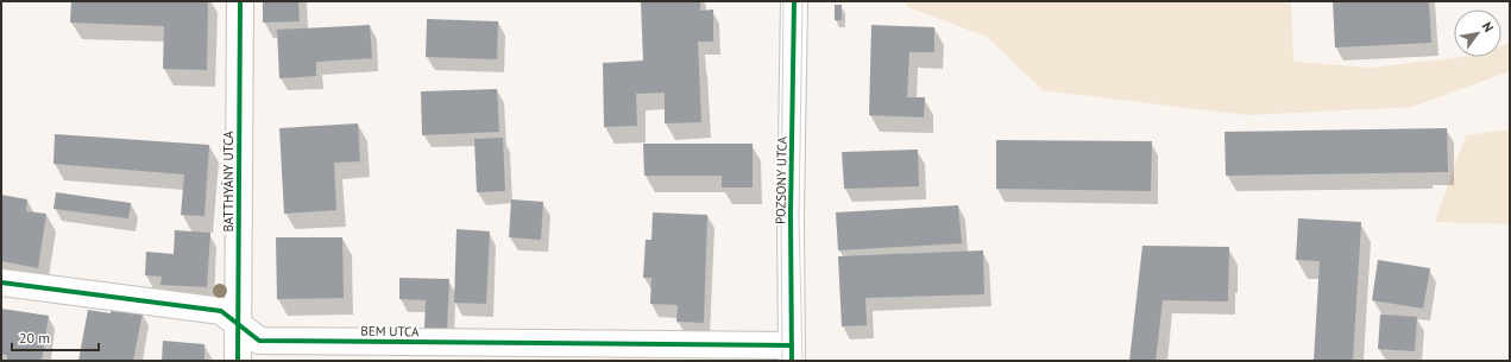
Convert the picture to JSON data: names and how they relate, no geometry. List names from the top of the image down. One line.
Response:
{"streets":{"street":["POZSONY UTCA","BATTHYÁNY UTCA","BEM UTCA"]},"crossings":[["POZSONY UTCA","BEM UTCA"],["BATTHYÁNY UTCA","BEM UTCA"]],"scale_bar":"20 m","north":"top right"}
